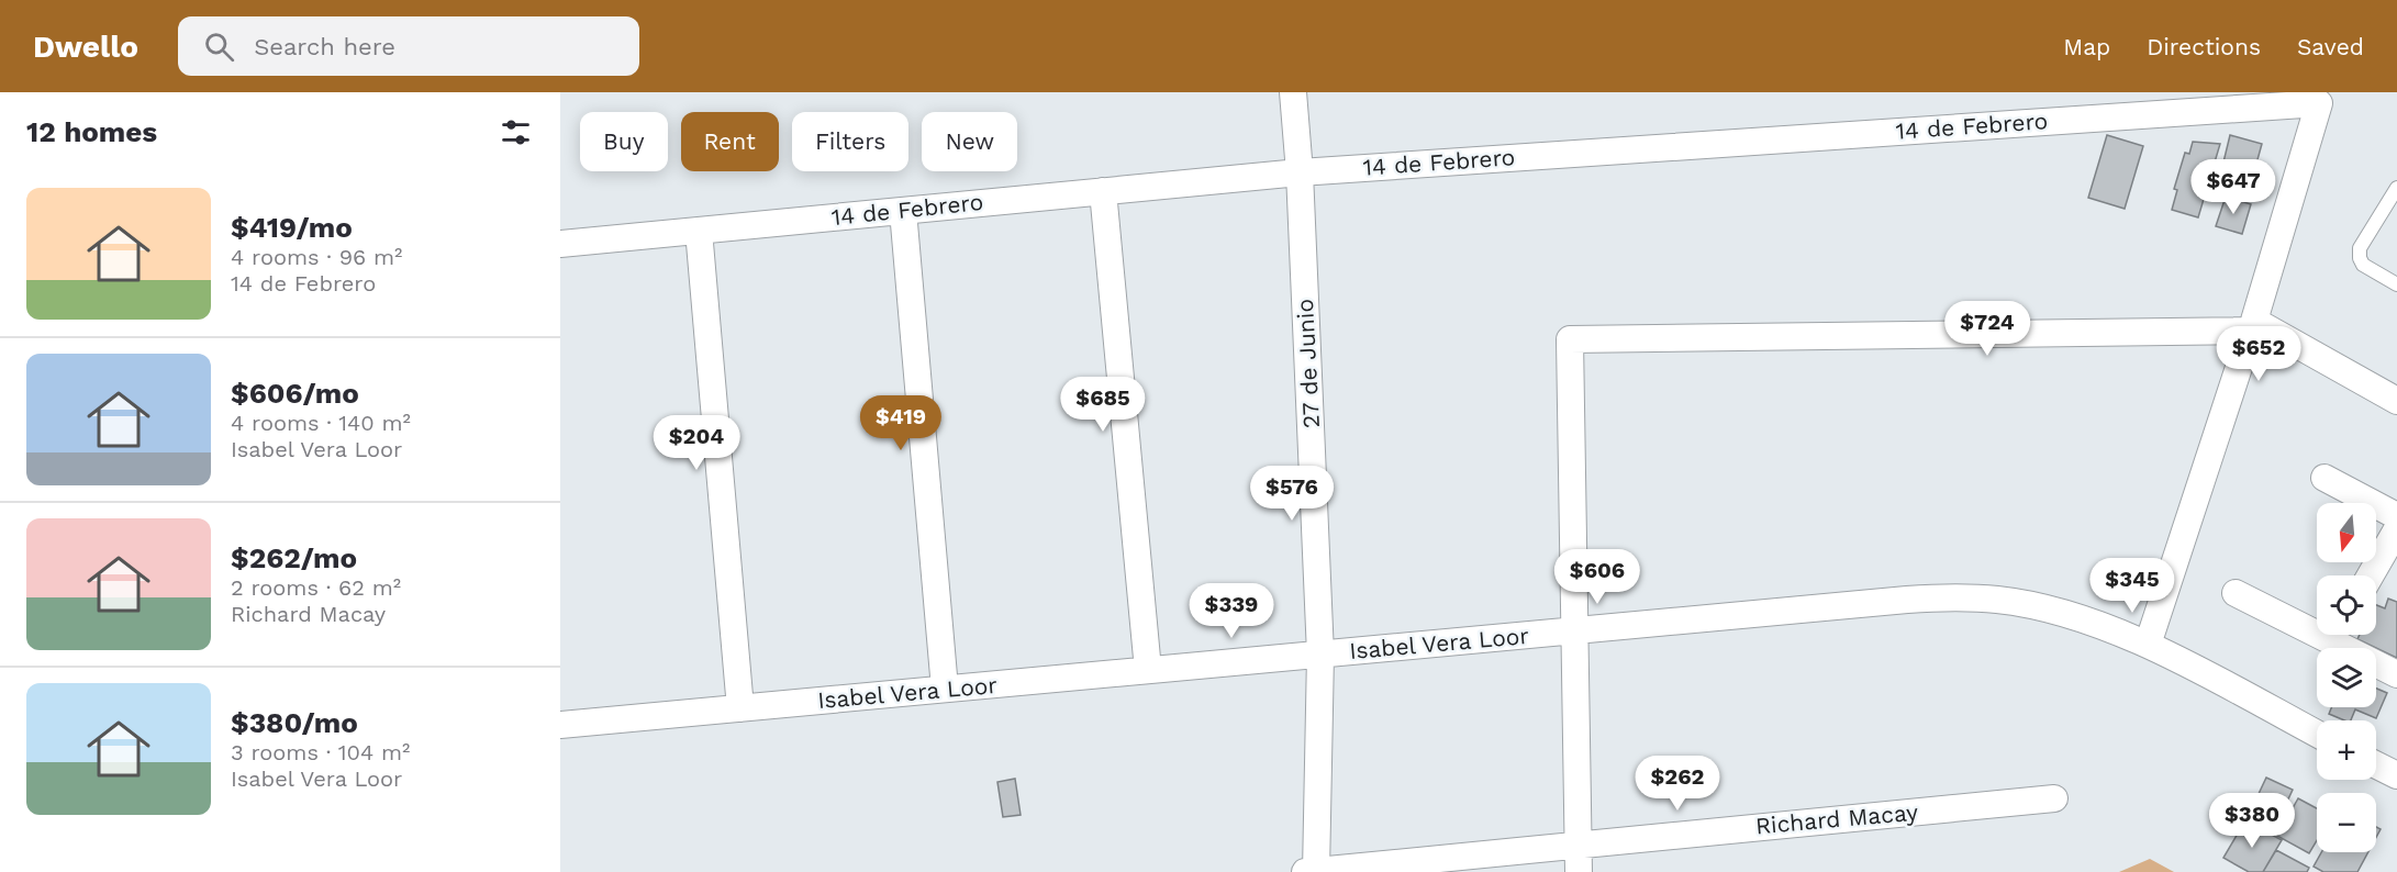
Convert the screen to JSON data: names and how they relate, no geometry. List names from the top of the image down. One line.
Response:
{"streets":{"street":["14 de Febrero","27 de Junio","Isabel Vera Loor","Richard Macay"]},"crossings":[["14 de Febrero","27 de Junio"],["27 de Junio","Isabel Vera Loor"],["27 de Junio","Richard Macay"]],"north":"bottom","page":{"header":"Dwello","search":"Search here","nav":["Map","Directions","Saved"],"heading":"12 homes","chip":["Buy","Rent","Filters","New"],"price":["$647","$724","$652","$685","$419","$204","$576","$606","$345","$339","$262","$380"],"list":[{"name":"$419/mo","note":"4 rooms · 96 m² · 14 de Febrero"},{"name":"$606/mo","note":"4 rooms · 140 m² · Isabel Vera Loor"},{"name":"$262/mo","note":"2 rooms · 62 m² · Richard Macay"},{"name":"$380/mo","note":"3 rooms · 104 m² · Isabel Vera Loor"}],"map_buttons":["+","−"]}}
